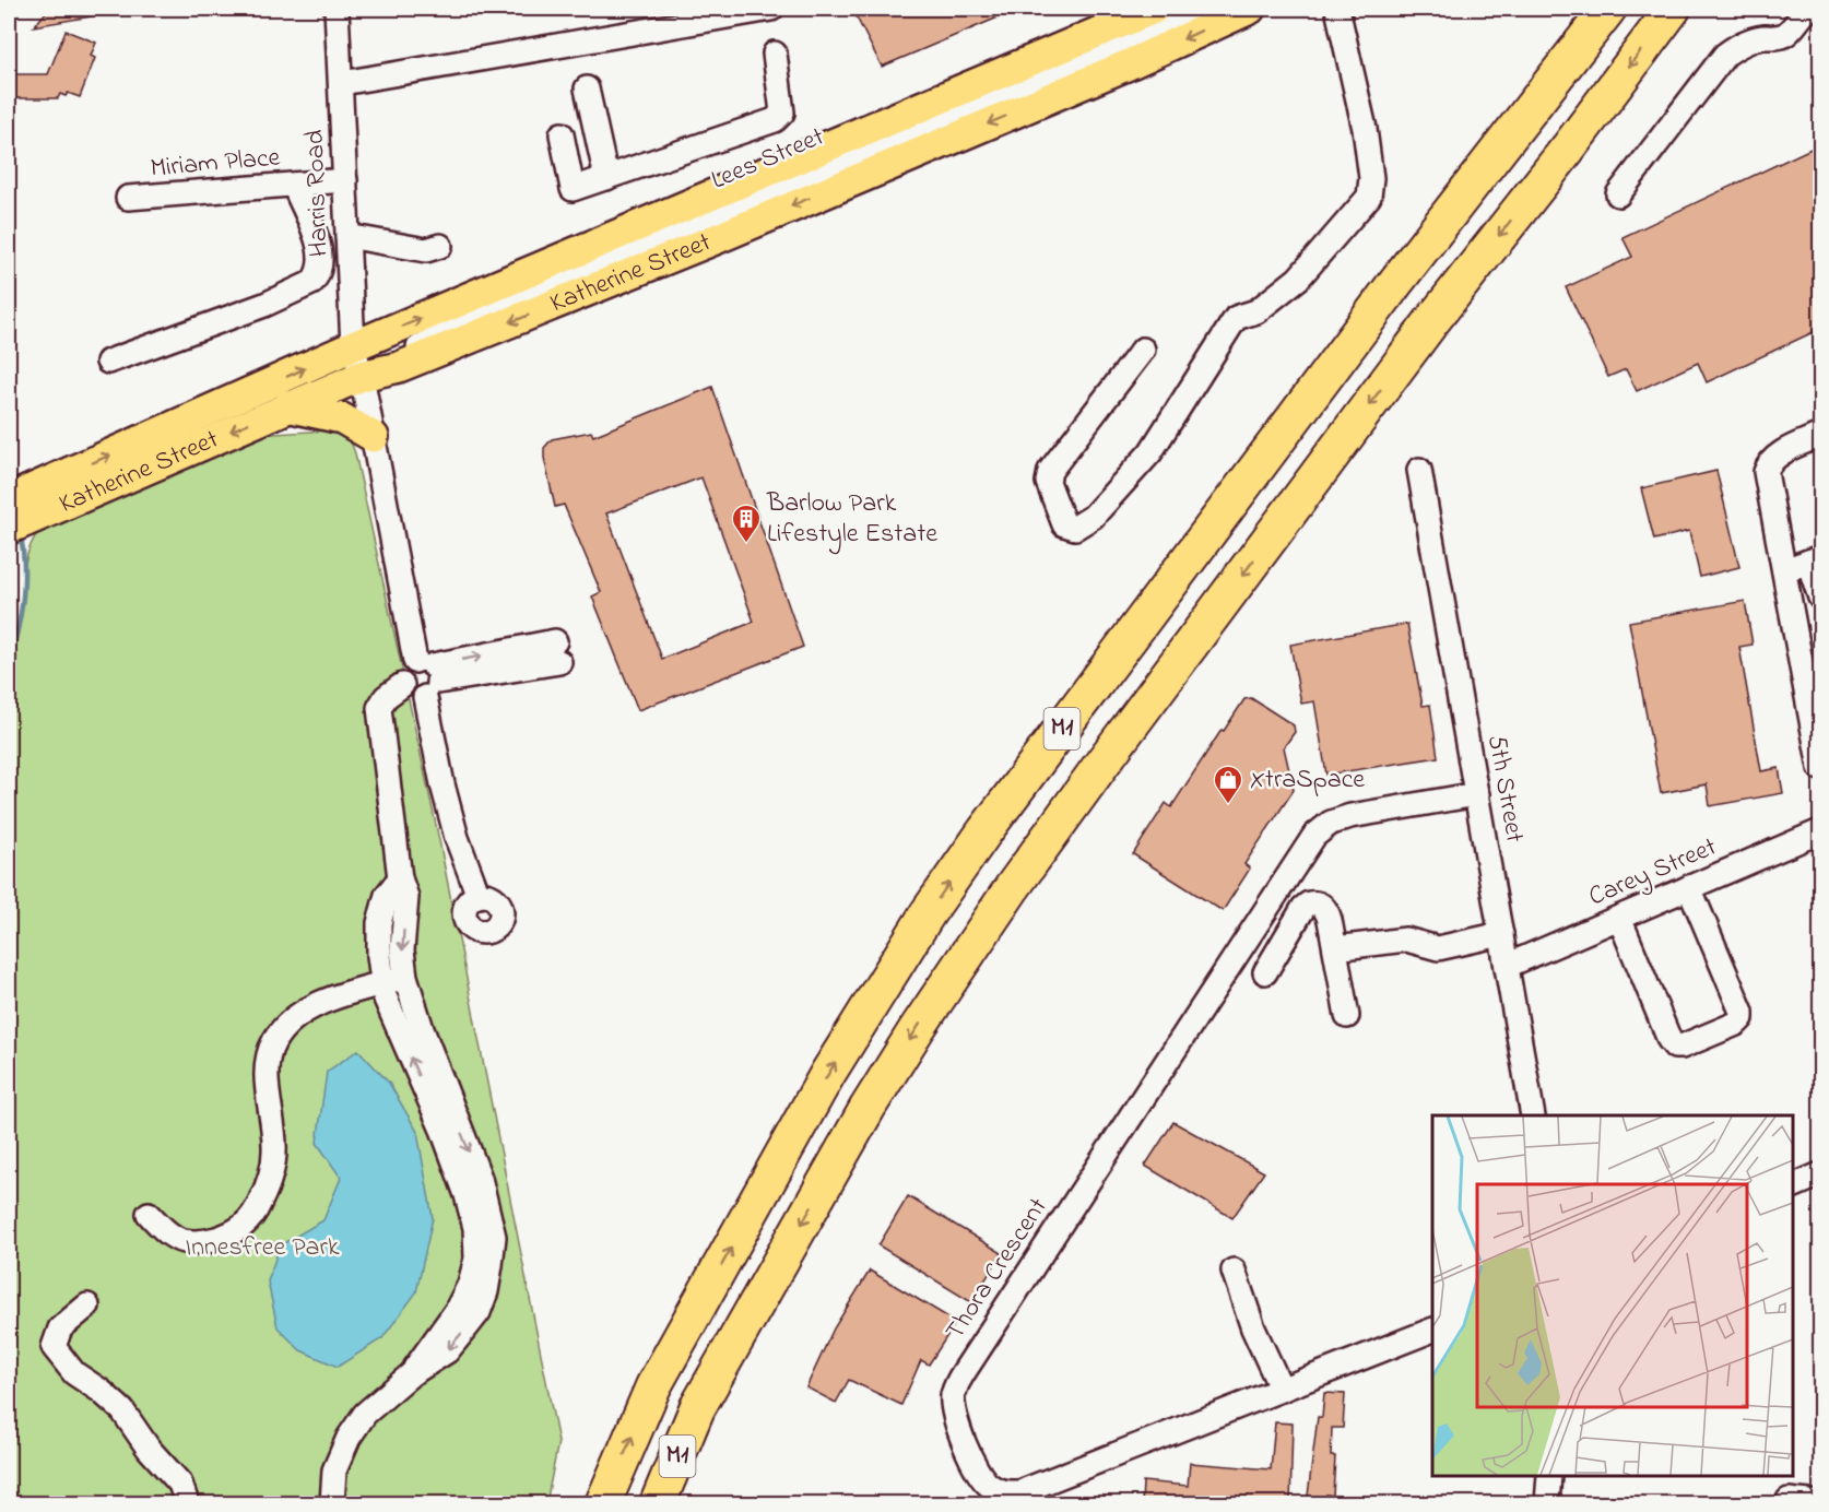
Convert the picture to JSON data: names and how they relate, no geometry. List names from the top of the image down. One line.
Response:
{"streets":{"highway":["M1"],"main road":["Katherine Street"],"street":["Lees Street","Miriam Place","Harris Road","5th Street","Carey Street","Thora Crescent"]},"crossings":[["Lees Street","Harris Road"],["Lees Street","Katherine Street"],["Miriam Place","Harris Road"],["Harris Road","Katherine Street"],["5th Street","Carey Street"],["5th Street","Thora Crescent"]],"parks":["Innesfree Park"],"places":{"building":["Barlow Park Lifestyle Estate"],"shop":["XtraSpace"]}}
